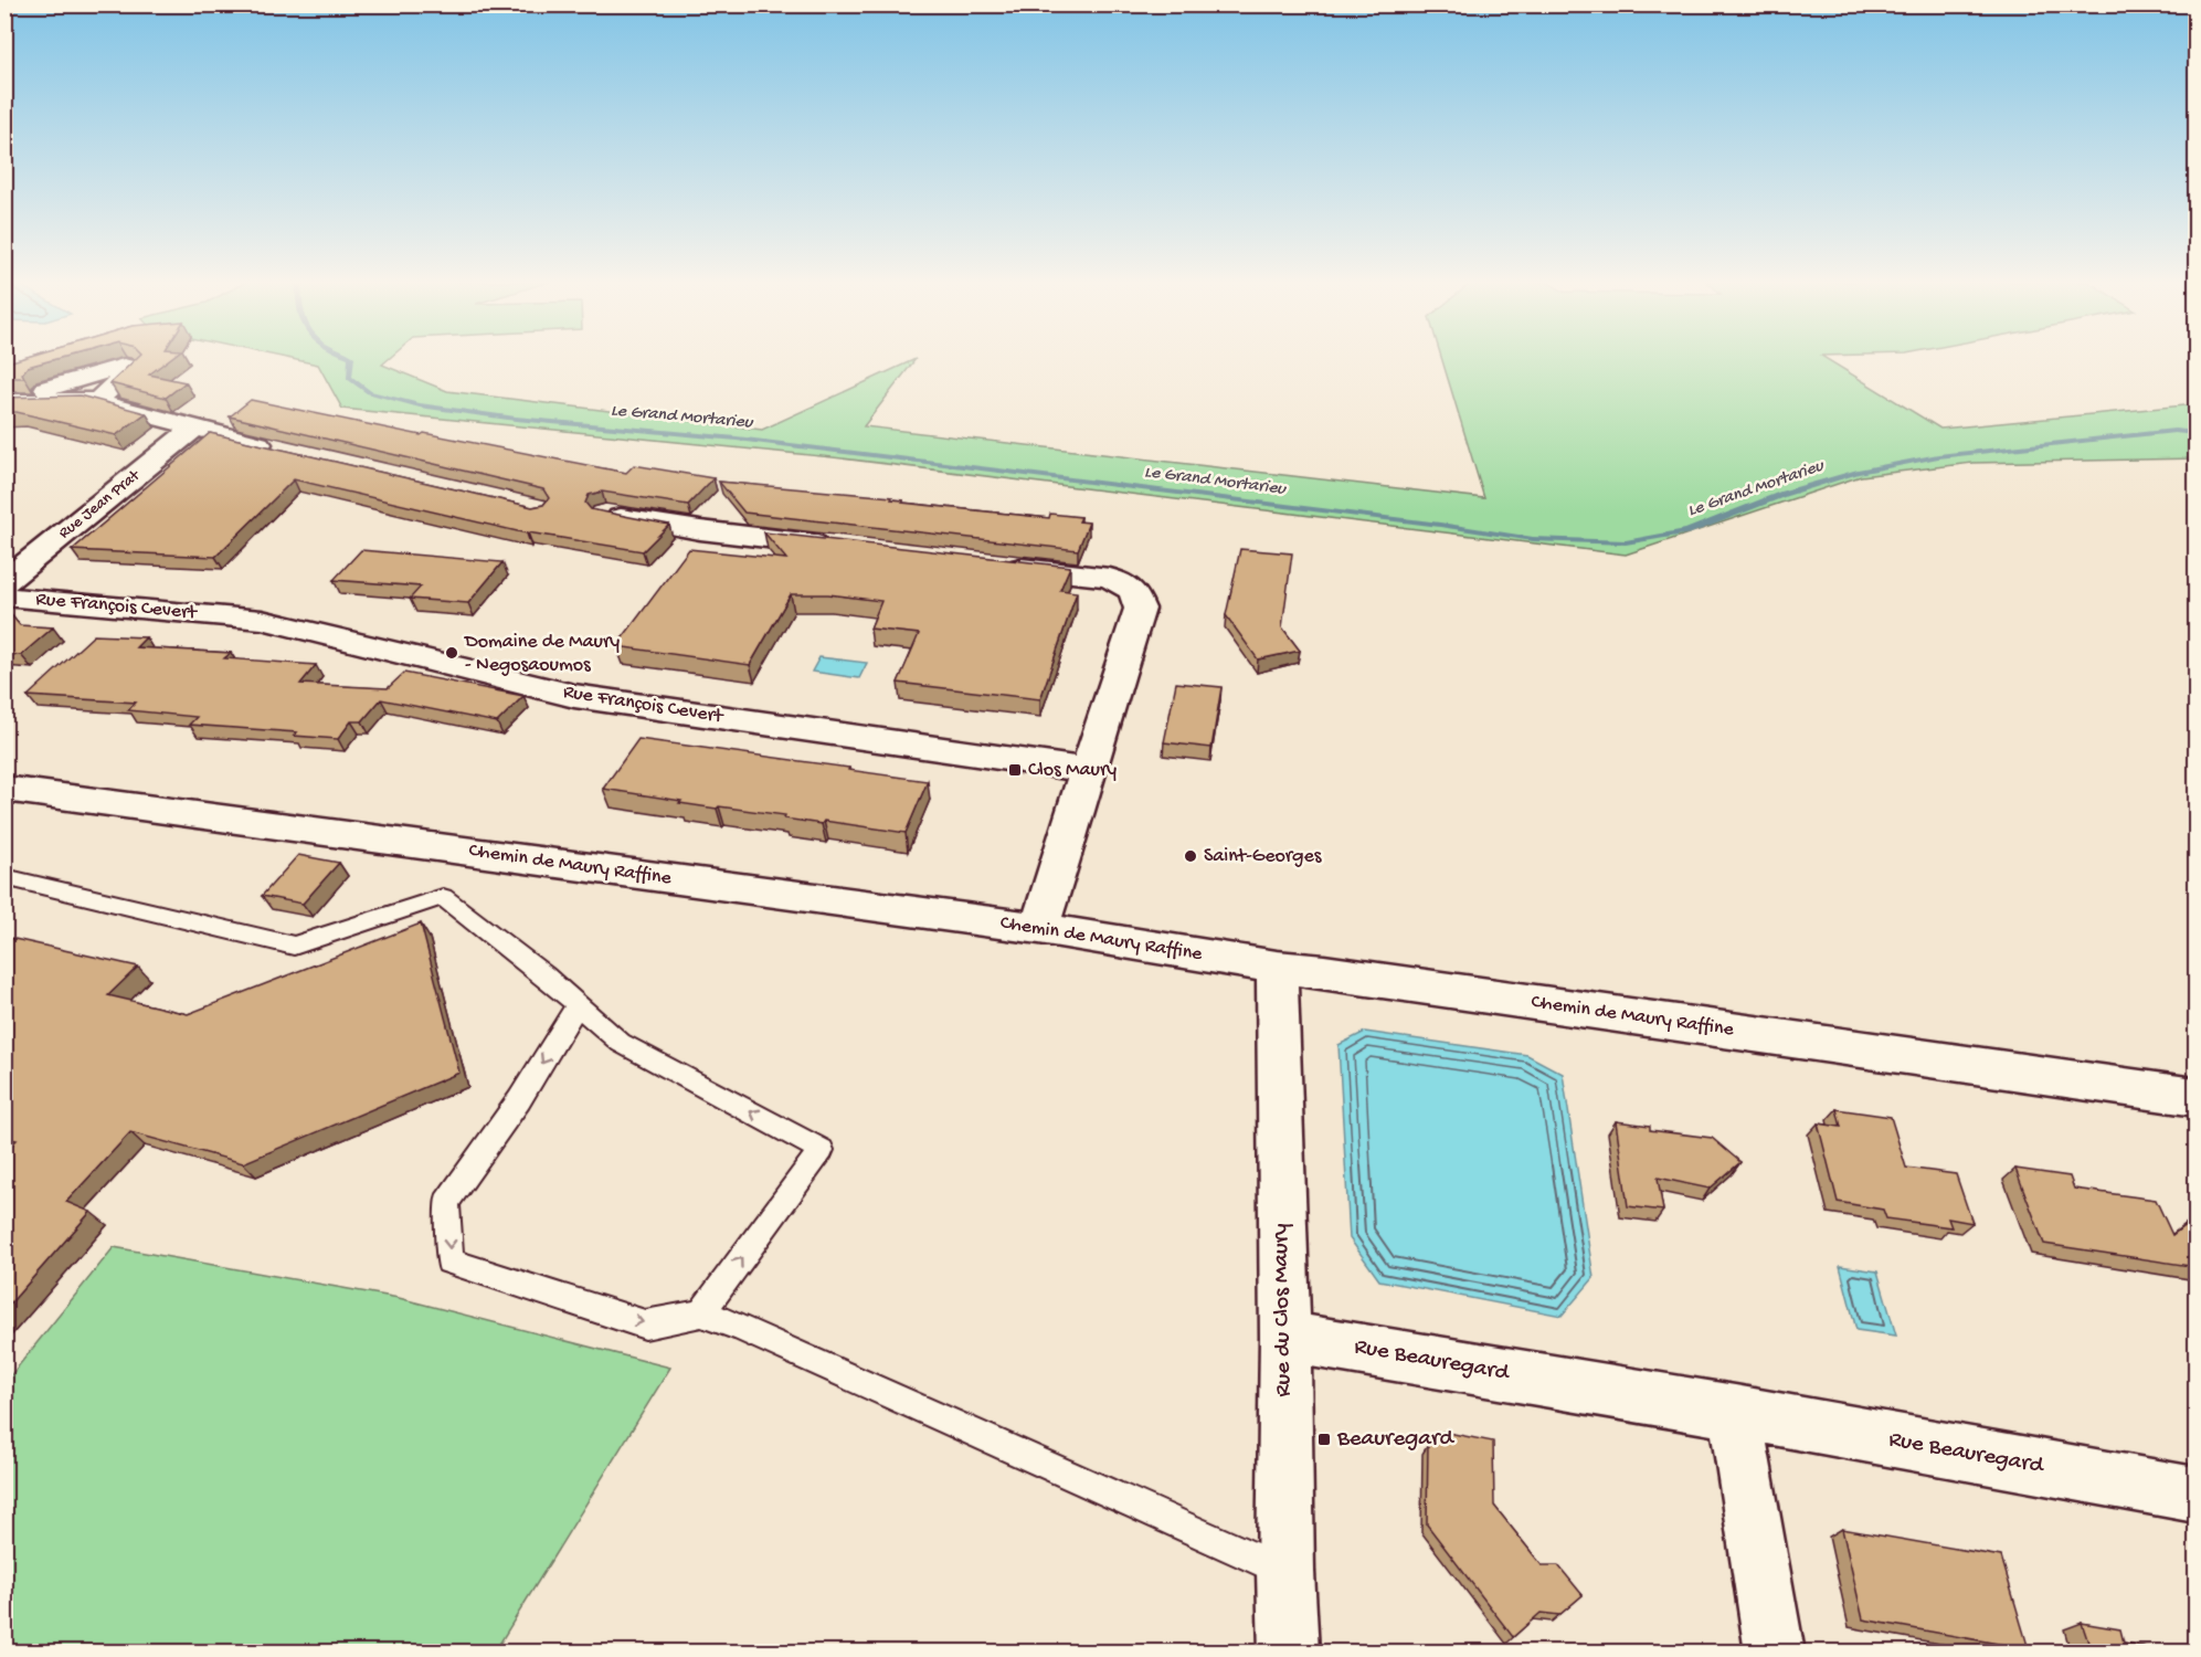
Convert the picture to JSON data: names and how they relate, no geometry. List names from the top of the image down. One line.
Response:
{"streets":{"street":["Rue Jean Prat","Rue François Cevert","Chemin de Maury Raffine","Rue du Clos Maury","Rue Beauregard"]},"crossings":[["Chemin de Maury Raffine","Rue du Clos Maury"],["Rue du Clos Maury","Rue Beauregard"]],"water":["Le Grand Mortarieu"],"places":{"other":["Domaine de Maury - Negosaoumos","Saint-Georges"],"transit":["Clos Maury","Beauregard"]}}
